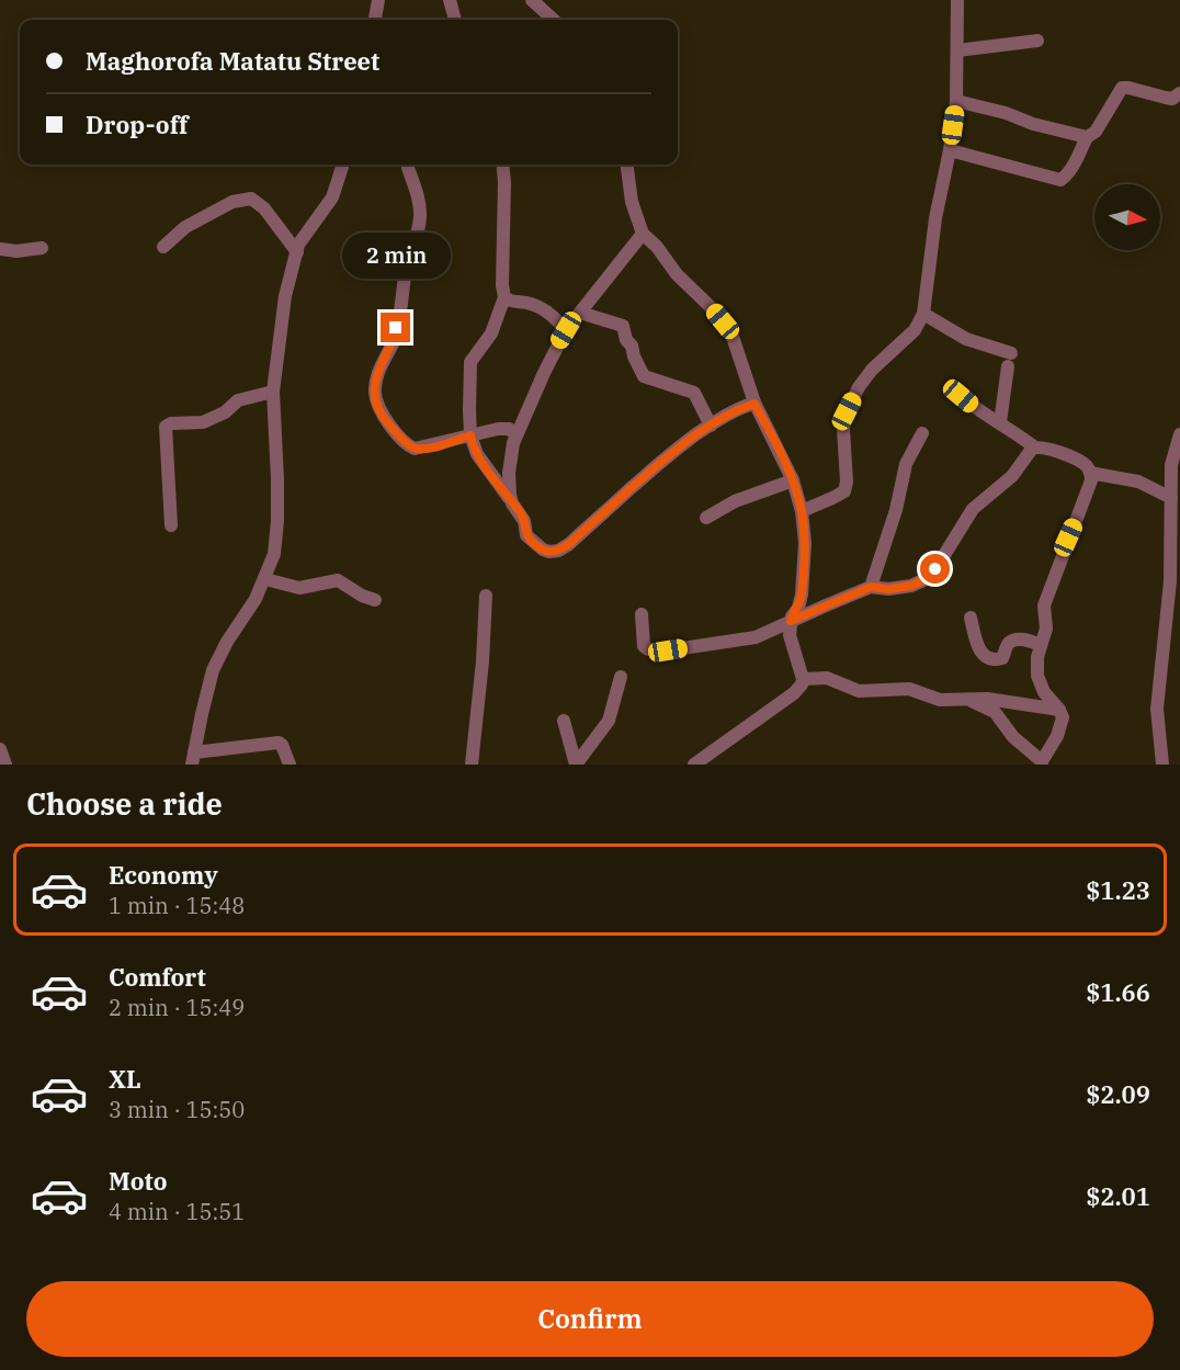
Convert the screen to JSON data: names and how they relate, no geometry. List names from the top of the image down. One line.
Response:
{"north":"right","page":{"banner":["Maghorofa Matatu Street","Drop-off"],"bubble":"2 min","heading":"Choose a ride","list":[{"name":"Economy","note":"1 min · 15:48","value":"$1.23"},{"name":"Comfort","note":"2 min · 15:49","value":"$1.66"},{"name":"XL","note":"3 min · 15:50","value":"$2.09"},{"name":"Moto","note":"4 min · 15:51","value":"$2.01"}],"buttons":"Confirm"}}
